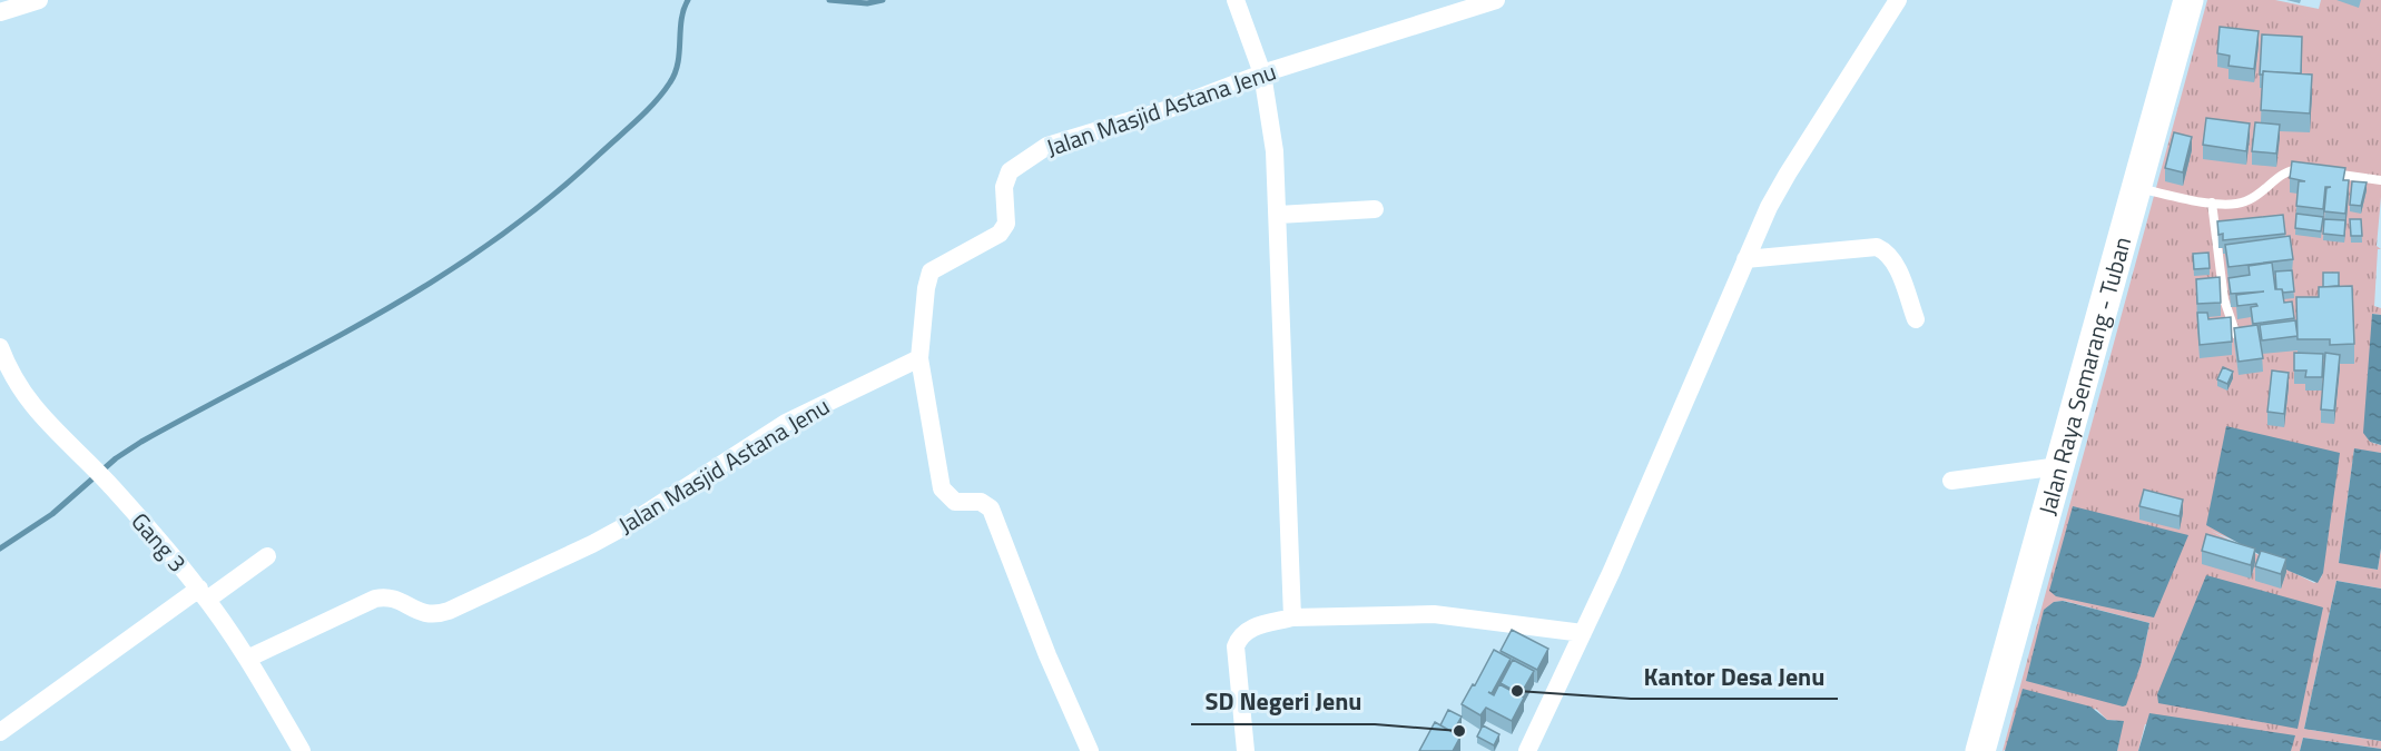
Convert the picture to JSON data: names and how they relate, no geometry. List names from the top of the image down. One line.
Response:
{"streets":{"highway":["Jalan Raya Semarang - Tuban"],"street":["Jalan Masjid Astana Jenu","Gang 3"]},"crossings":[["Jalan Masjid Astana Jenu","Gang 3"]],"places":["Kantor Desa Jenu","SD Negeri Jenu"]}
